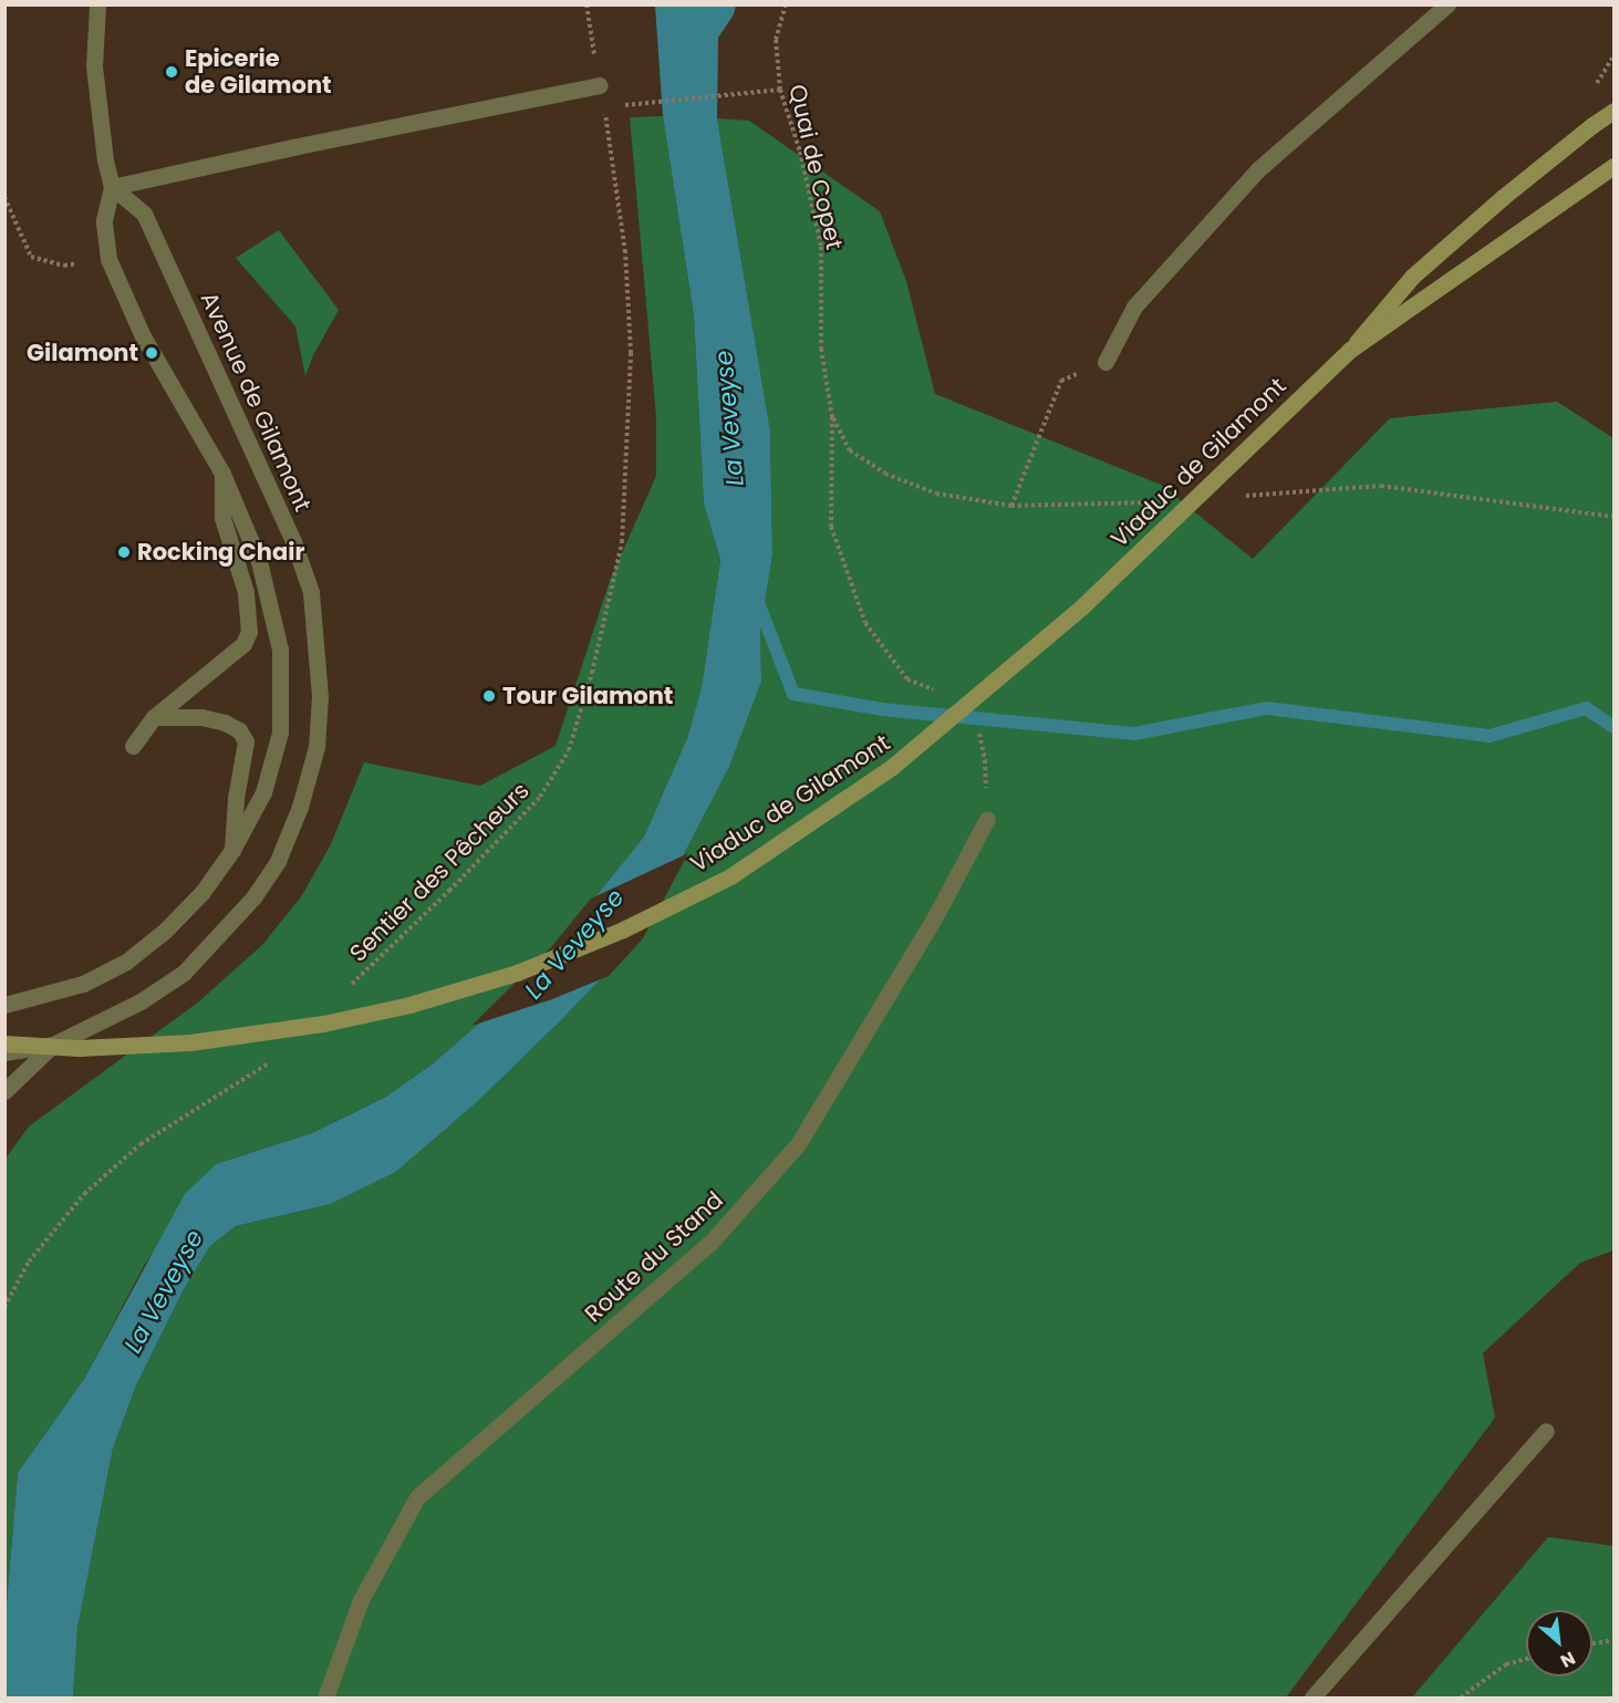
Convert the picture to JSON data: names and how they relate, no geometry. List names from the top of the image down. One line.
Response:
{"streets":{"main road":["Viaduc de Gilamont"],"street":["Avenue de Gilamont","Route du Stand"],"path":["Quai de Copet","Sentier des Pêcheurs"]},"water":["La Veveyse"],"places":["Epicerie de Gilamont","Gilamont","Rocking Chair","Tour Gilamont"],"north":"bottom right"}
